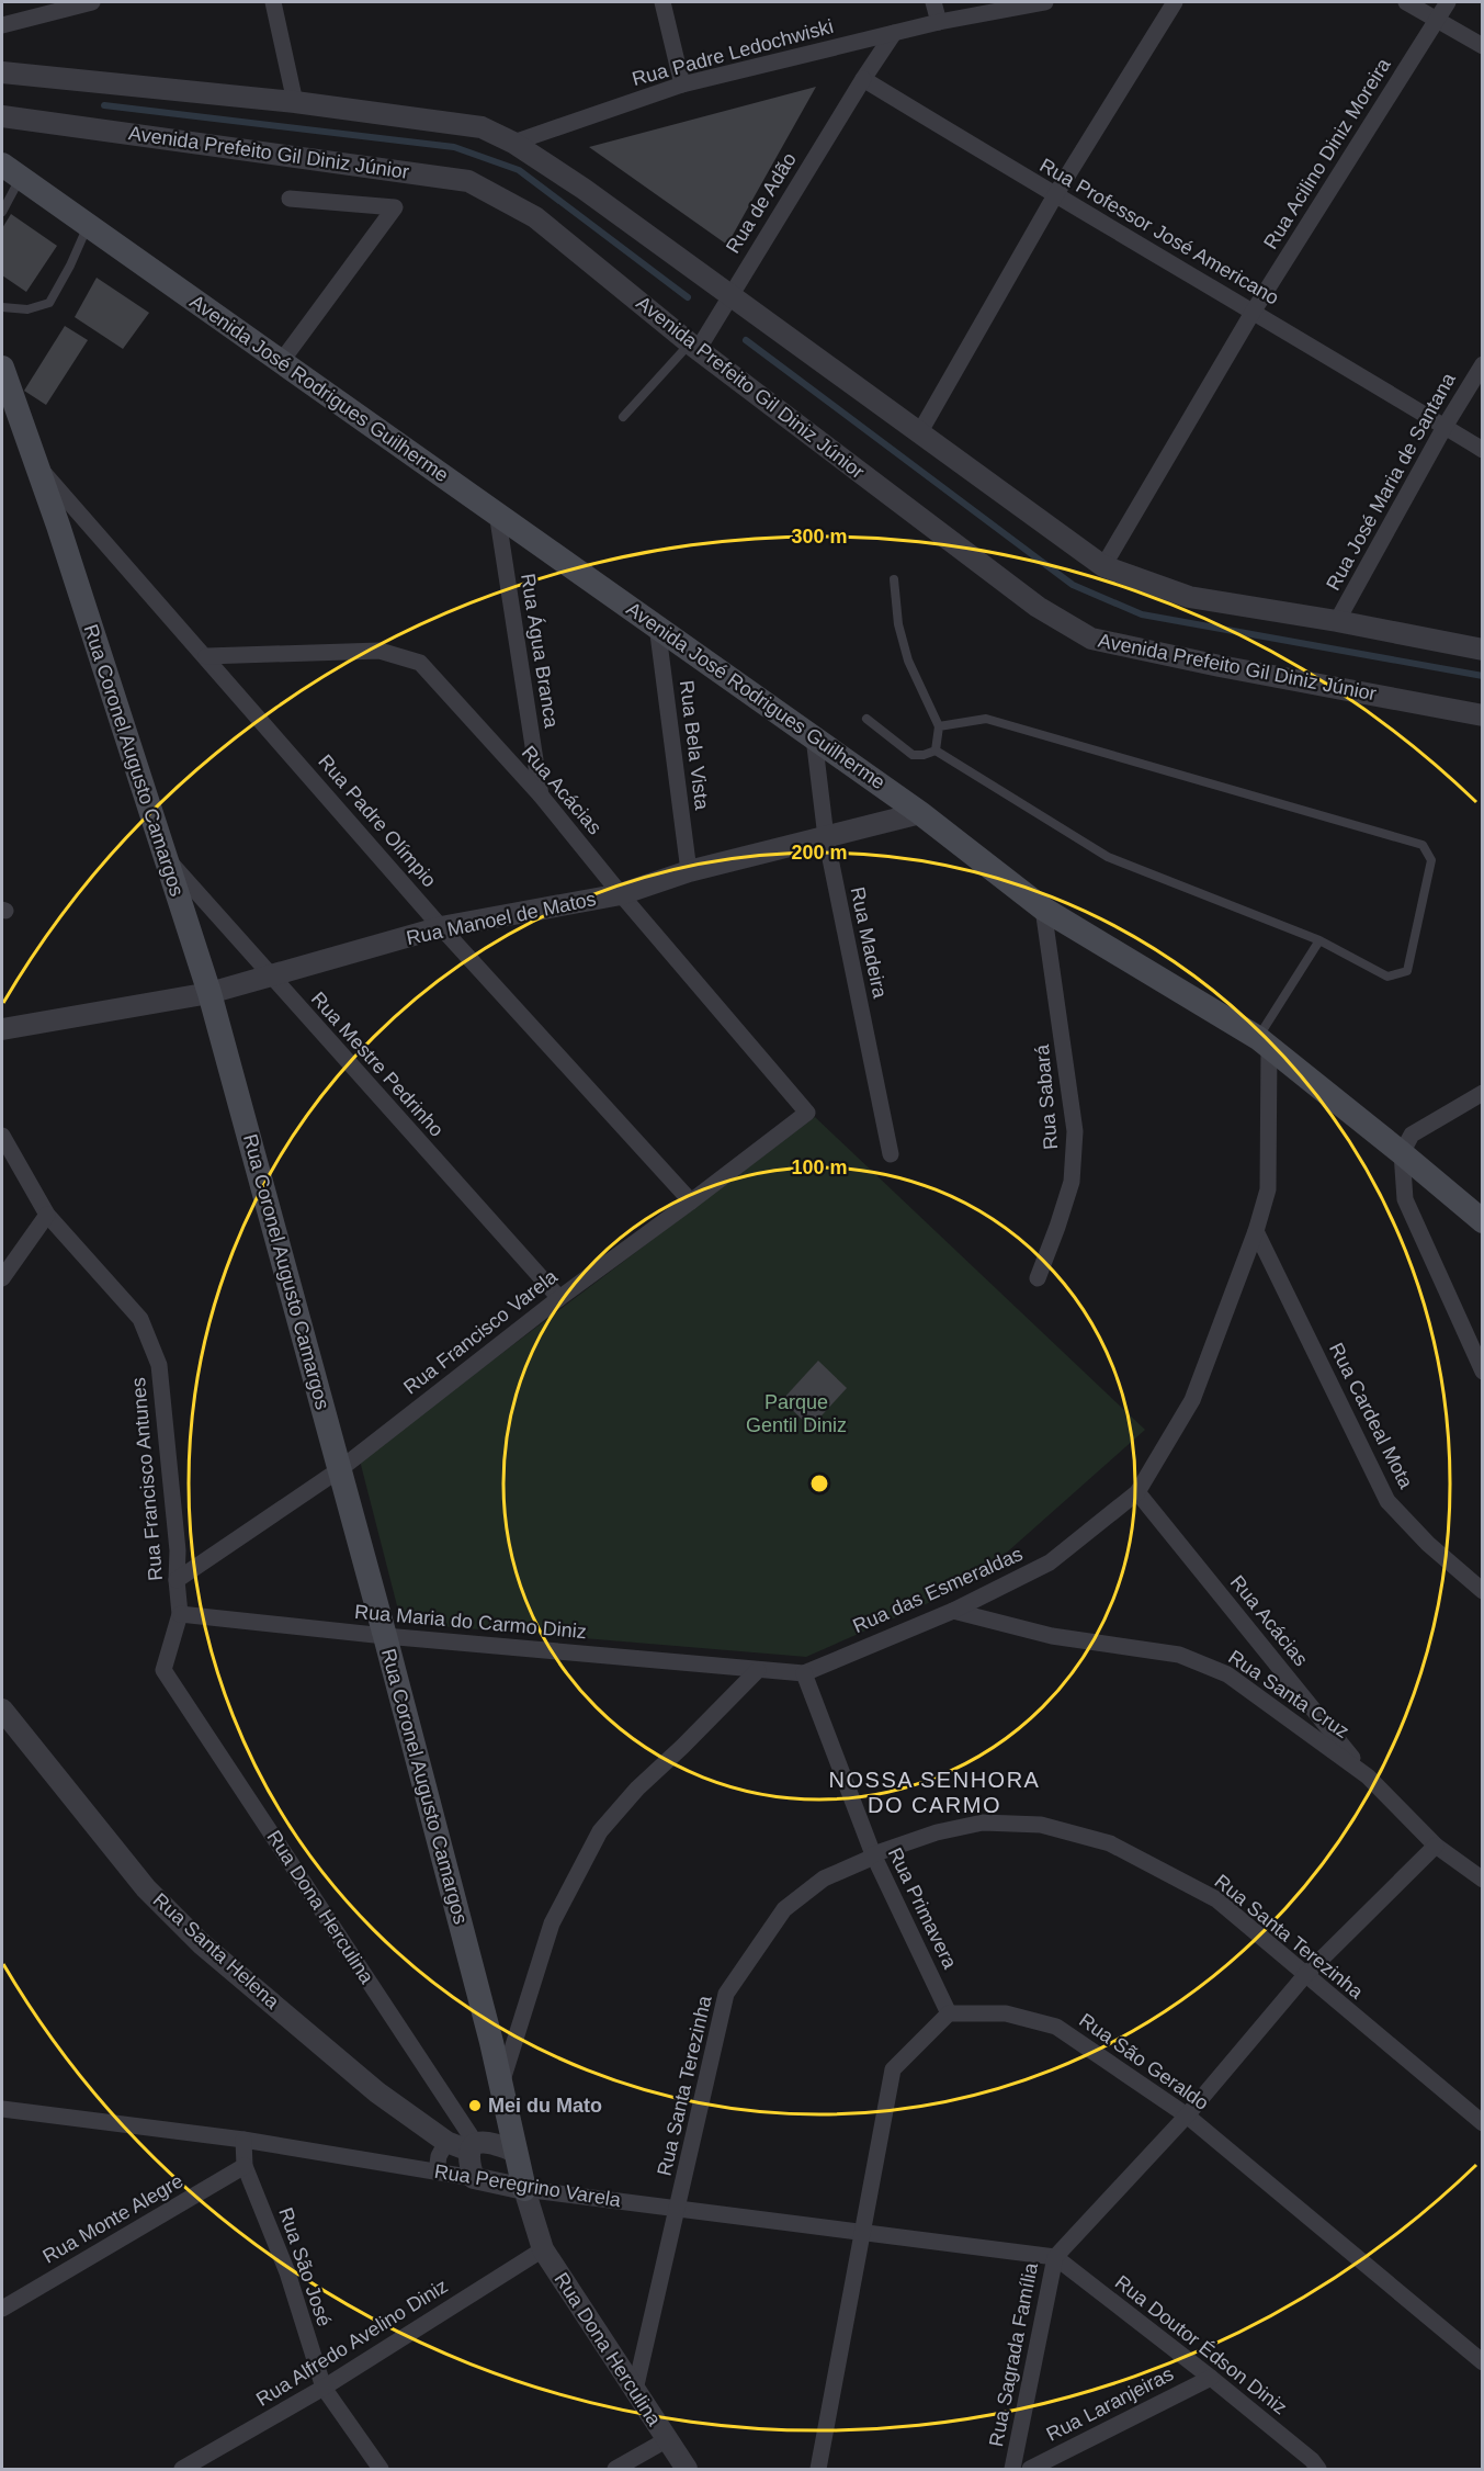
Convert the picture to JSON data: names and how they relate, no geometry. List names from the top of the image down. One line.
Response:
{"streets":{"main road":["Avenida José Rodrigues Guilherme","Rua Coronel Augusto Camargos"],"street":["Rua Padre Ledochwiski","Avenida Prefeito Gil Diniz Júnior","Rua Acilino Diniz Moreira","Rua de Adão","Rua Professor José Americano","Rua José Maria de Santana","Rua Água Branca","Rua Bela Vista","Rua Acácias","Rua Padre Olímpio","Rua Manoel de Matos","Rua Madeira","Rua Mestre Pedrinho","Rua Sabará","Rua Francisco Varela","Rua Cardeal Mota","Rua Francisco Antunes","Rua das Esmeraldas","Rua Maria do Carmo Diniz","Rua Santa Cruz","Rua Dona Herculina","Rua Primavera","Rua Santa Terezinha","Rua Santa Helena","Rua São Geraldo","Rua Peregrino Varela","Rua Monte Alegre","Rua São José","Rua Alfredo Avelino Diniz","Rua Doutor Édson Diniz","Rua Sagrada Família","Rua Laranjeiras"]},"crossings":[["Avenida Prefeito Gil Diniz Júnior","Rua de Adão"],["Rua Acilino Diniz Moreira","Rua Professor José Americano"],["Rua de Adão","Rua Professor José Americano"],["Rua Professor José Americano","Rua José Maria de Santana"],["Avenida José Rodrigues Guilherme","Rua Água Branca"],["Avenida José Rodrigues Guilherme","Rua Bela Vista"],["Avenida José Rodrigues Guilherme","Rua Manoel de Matos"],["Avenida José Rodrigues Guilherme","Rua Madeira"],["Avenida José Rodrigues Guilherme","Rua Sabará"],["Avenida José Rodrigues Guilherme","Rua das Esmeraldas"],["Rua Água Branca","Rua Acácias"],["Rua Bela Vista","Rua Manoel de Matos"],["Rua Coronel Augusto Camargos","Rua Padre Olímpio"],["Rua Coronel Augusto Camargos","Rua Manoel de Matos"],["Rua Coronel Augusto Camargos","Rua Mestre Pedrinho"],["Rua Coronel Augusto Camargos","Rua Francisco Varela"],["Rua Coronel Augusto Camargos","Rua Maria do Carmo Diniz"],["Rua Coronel Augusto Camargos","Rua Dona Herculina"],["Rua Coronel Augusto Camargos","Rua Santa Helena"],["Rua Coronel Augusto Camargos","Rua Peregrino Varela"],["Rua Acácias","Rua Padre Olímpio"],["Rua Acácias","Rua Manoel de Matos"],["Rua Acácias","Rua Francisco Varela"],["Rua Acácias","Rua das Esmeraldas"],["Rua Acácias","Rua Santa Cruz"],["Rua Padre Olímpio","Rua Manoel de Matos"],["Rua Padre Olímpio","Rua Francisco Varela"],["Rua Manoel de Matos","Rua Madeira"],["Rua Manoel de Matos","Rua Mestre Pedrinho"],["Rua Mestre Pedrinho","Rua Francisco Varela"],["Rua Francisco Varela","Rua Francisco Antunes"],["Rua Cardeal Mota","Rua das Esmeraldas"],["Rua Francisco Antunes","Rua Maria do Carmo Diniz"],["Rua Francisco Antunes","Rua Dona Herculina"],["Rua das Esmeraldas","Rua Maria do Carmo Diniz"],["Rua das Esmeraldas","Rua Santa Cruz"],["Rua das Esmeraldas","Rua Primavera"],["Rua Santa Cruz","Rua Sagrada Família"],["Rua Dona Herculina","Rua Santa Terezinha"],["Rua Dona Herculina","Rua Santa Helena"],["Rua Dona Herculina","Rua Peregrino Varela"],["Rua Dona Herculina","Rua Alfredo Avelino Diniz"],["Rua Primavera","Rua Santa Terezinha"],["Rua Primavera","Rua São Geraldo"],["Rua Santa Terezinha","Rua Peregrino Varela"],["Rua Santa Terezinha","Rua Sagrada Família"],["Rua São Geraldo","Rua Sagrada Família"],["Rua Peregrino Varela","Rua São José"],["Rua Peregrino Varela","Rua Doutor Édson Diniz"],["Rua Peregrino Varela","Rua Sagrada Família"],["Rua Monte Alegre","Rua São José"],["Rua São José","Rua Alfredo Avelino Diniz"],["Rua Doutor Édson Diniz","Rua Sagrada Família"],["Rua Doutor Édson Diniz","Rua Laranjeiras"]],"districts":["NOSSA SENHORA DO CARMO"],"parks":["Parque Gentil Diniz"],"places":["Mei du Mato"],"rings":["300 m","200 m","100 m"]}
